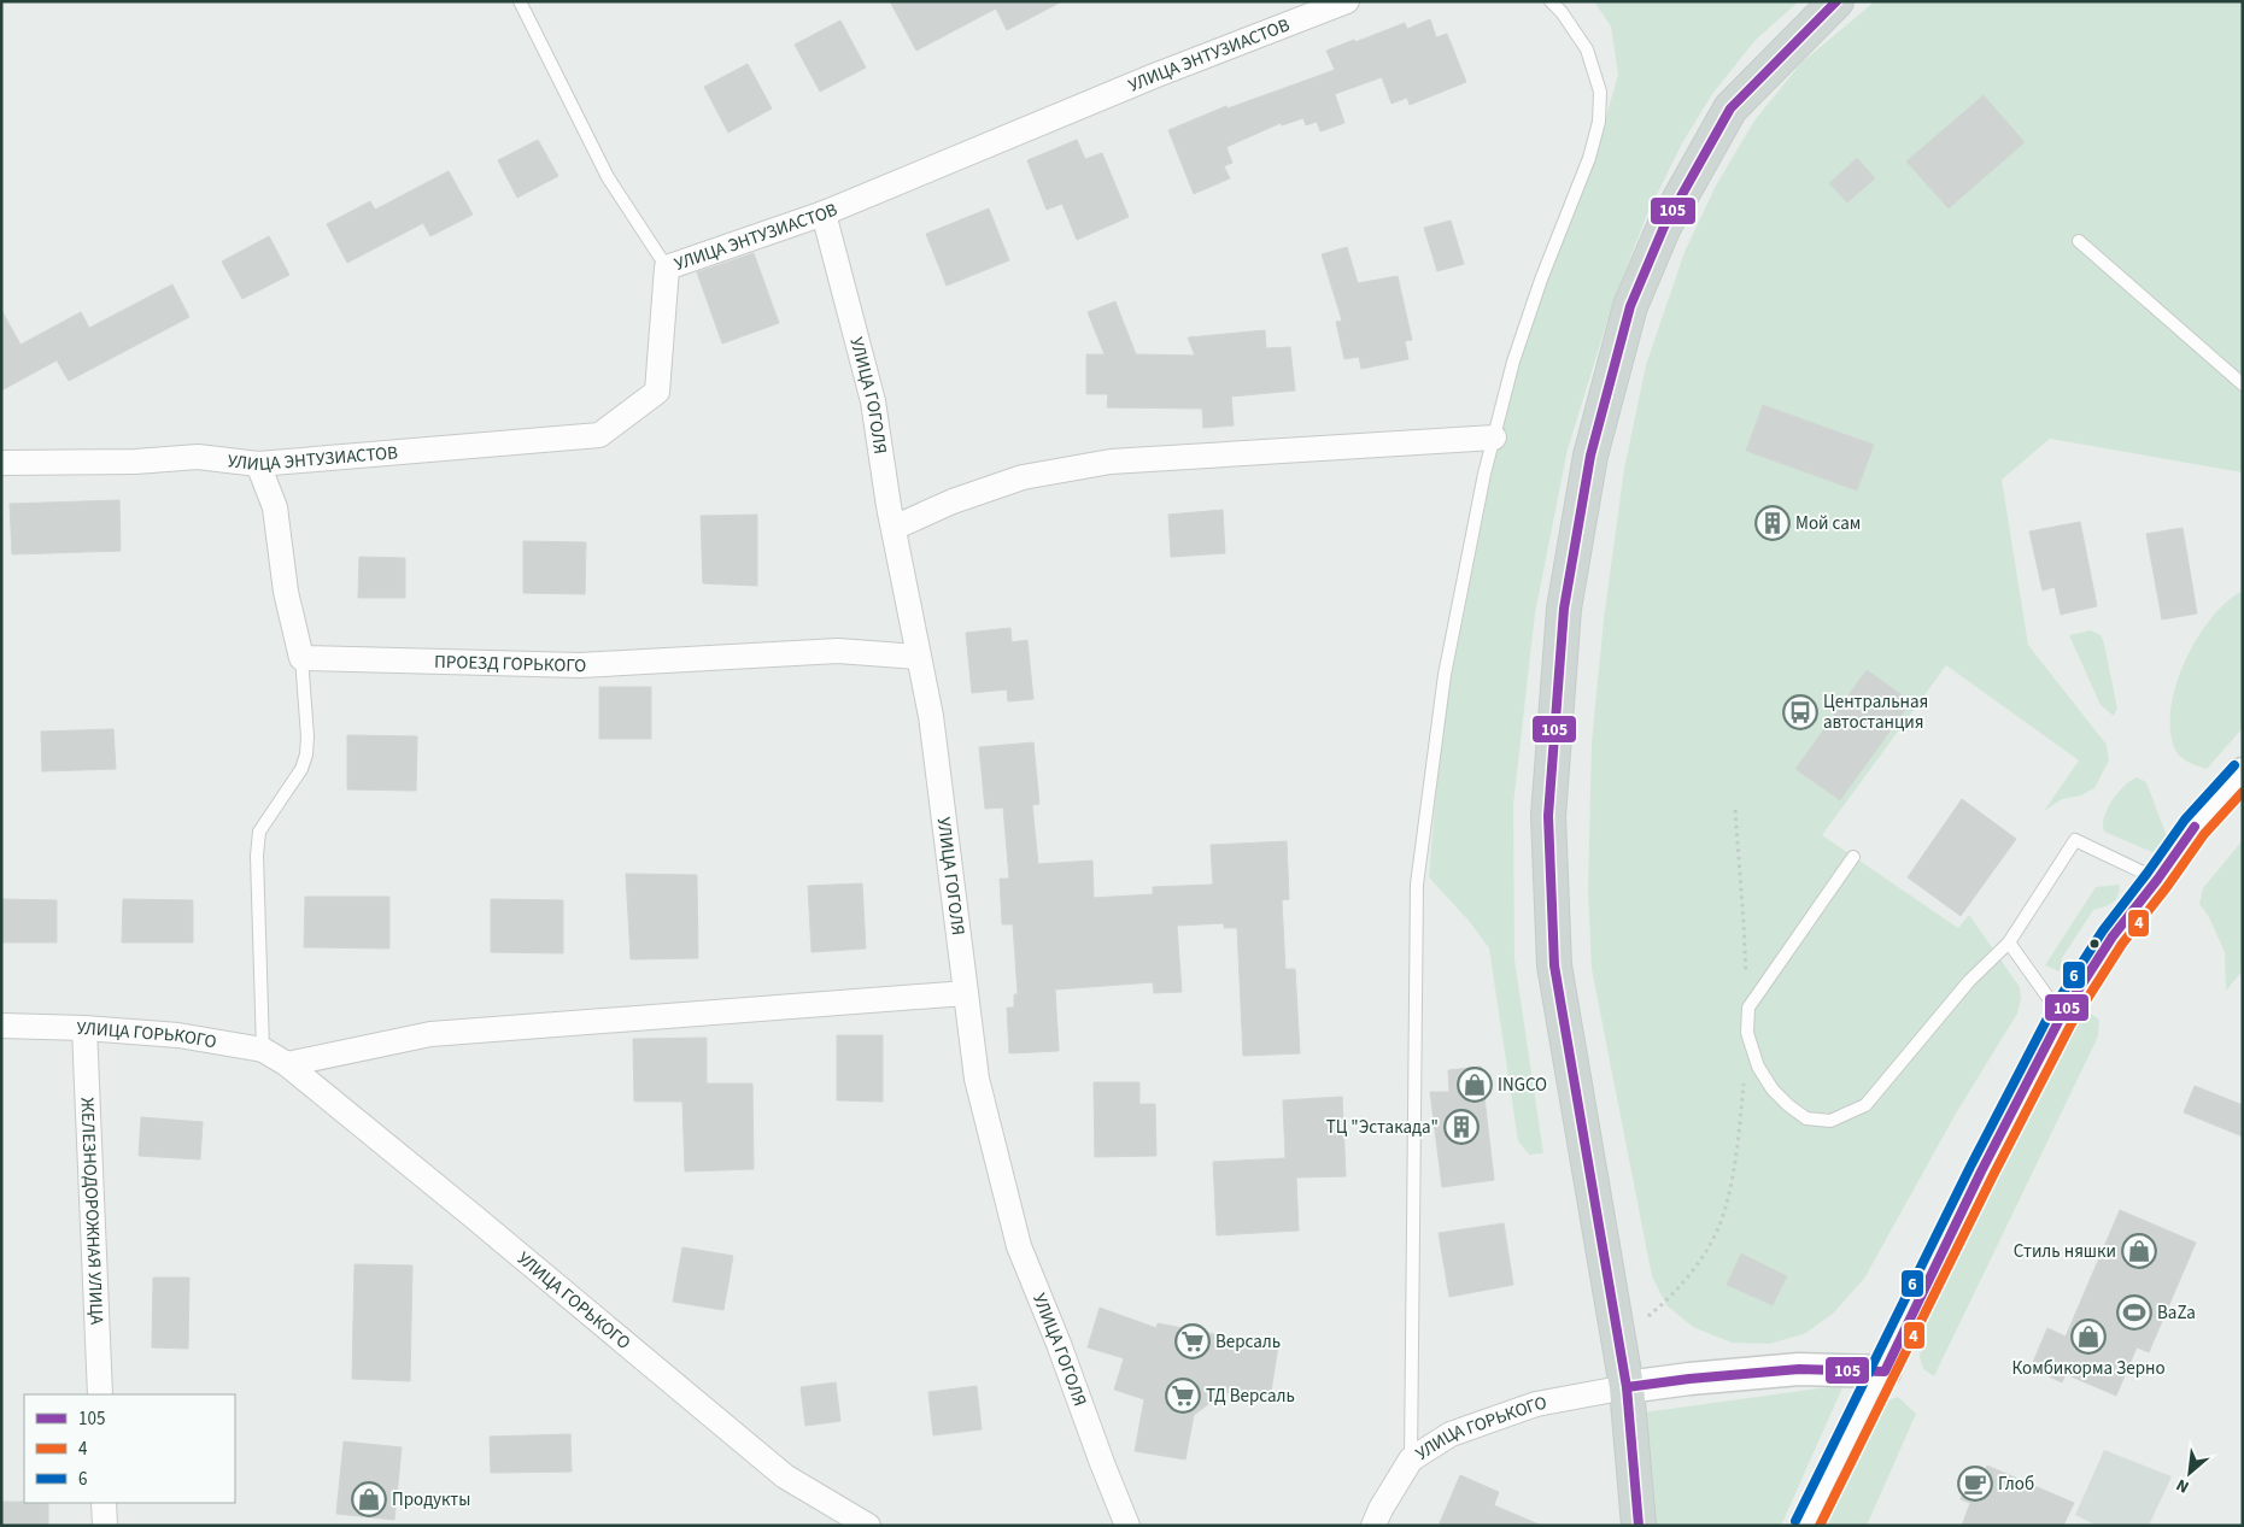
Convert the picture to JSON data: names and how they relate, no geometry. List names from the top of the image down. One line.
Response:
{"streets":{"street":["УЛИЦА ЭНТУЗИАСТОВ","УЛИЦА ГОГОЛЯ","ПРОЕЗД ГОРЬКОГО","УЛИЦА ГОРЬКОГО","ЖЕЛЕЗНОДОРОЖНАЯ УЛИЦА"]},"crossings":[["УЛИЦА ЭНТУЗИАСТОВ","УЛИЦА ГОГОЛЯ"],["УЛИЦА ГОГОЛЯ","ПРОЕЗД ГОРЬКОГО"],["УЛИЦА ГОРЬКОГО","ЖЕЛЕЗНОДОРОЖНАЯ УЛИЦА"]],"places":{"building":["Мой сам","ТЦ \"Эстакада\""],"bus stop":["Центральная автостанция"],"shop":["INGCO","Стиль няшки","Комбикорма Зерно","Продукты"],"sports":["BaZa"],"supermarket":["Версаль","ТД Версаль"],"cafe":["Глоб"]},"lines":["transit line 105","transit line 6","transit line 4"],"legend":["105","4","6"],"north":"bottom left"}
